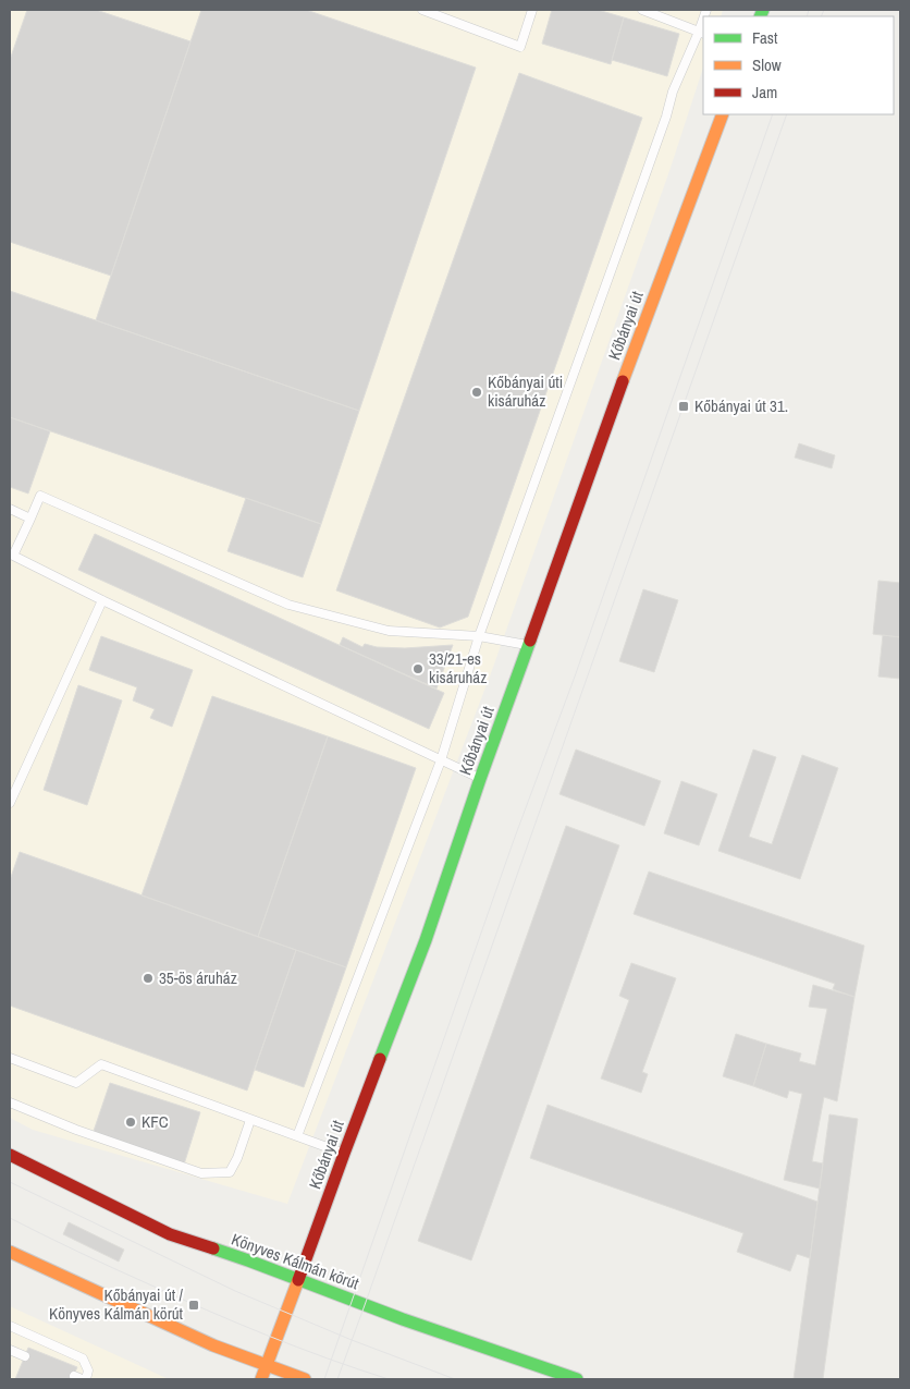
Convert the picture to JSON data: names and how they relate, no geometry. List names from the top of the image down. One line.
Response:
{"streets":{"main road":["Kőbányai út","Könyves Kálmán körút"]},"crossings":[["Kőbányai út","Könyves Kálmán körút"]],"places":{"other":["Kőbányai úti kisáruház","33/21-es kisáruház","35-ös áruház","KFC"],"transit":["Kőbányai út 31.","Kőbányai út / Könyves Kálmán körút"]},"legend":["Fast","Slow","Jam"]}
